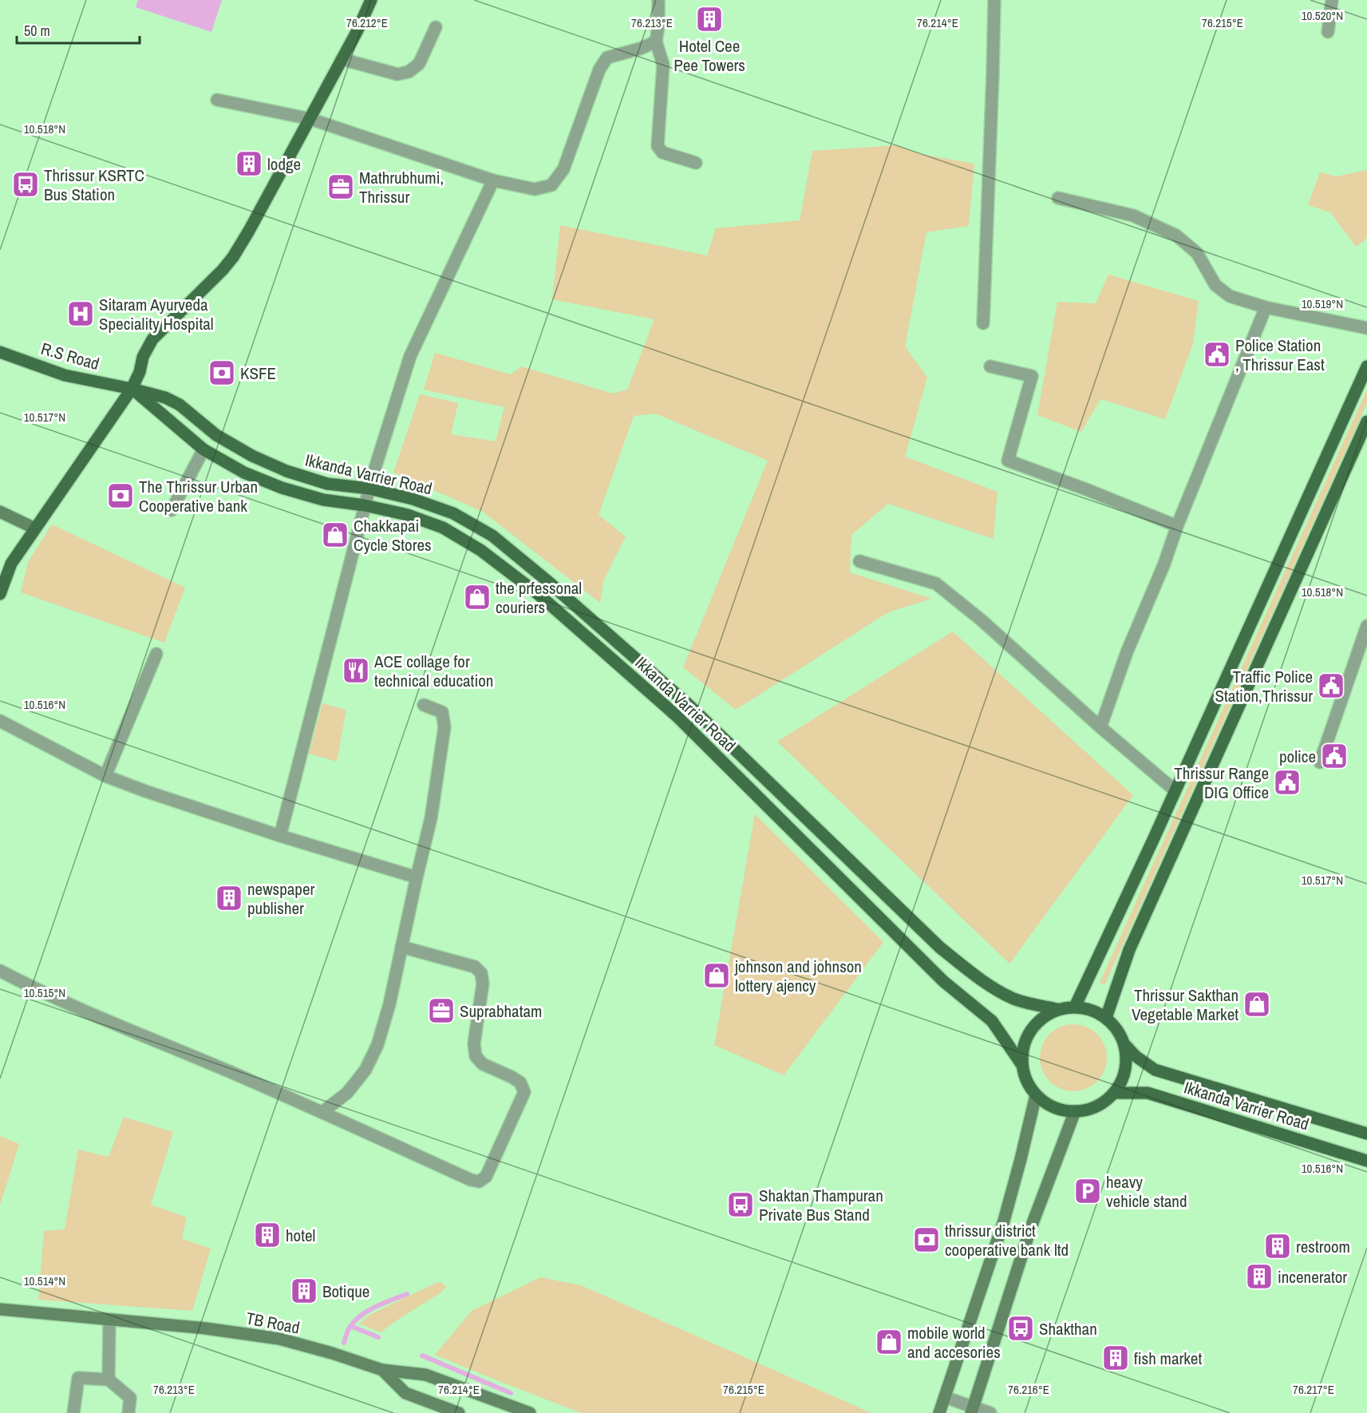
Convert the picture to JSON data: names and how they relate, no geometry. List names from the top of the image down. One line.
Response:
{"streets":{"main road":["R.S Road","Ikkanda Varrier Road","TB Road"]},"crossings":[["R.S Road","Ikkanda Varrier Road"]],"places":{"building":["Hotel Cee Pee Towers","lodge","newspaper publisher","hotel","restroom","incenerator","Botique","fish market"],"bus stop":["Thrissur KSRTC Bus Station","Shaktan Thampuran Private Bus Stand","Shakthan"],"office":["Mathrubhumi, Thrissur","Suprabhatam"],"hospital":["Sitaram Ayurveda Speciality Hospital"],"public building":["Police Station , Thrissur East","Traffic Police Station,Thrissur","police","Thrissur Range DIG Office"],"bank":["KSFE","The Thrissur Urban Cooperative bank","thrissur district cooperative bank ltd"],"shop":["Chakkapai Cycle Stores","the prfessonal couriers","johnson and johnson lottery ajency","Thrissur Sakthan Vegetable Market","mobile world and accesories"],"restaurant":["ACE collage for technical education"],"parking":["heavy vehicle stand"]},"scale_bar":"50 m","coordinates":["10.520°N","76.213°E","76.214°E","76.215°E","76.212°E","10.518°N","10.519°N","10.517°N","10.516°N","10.515°N","10.514°N","76.216°E","76.217°E"]}
